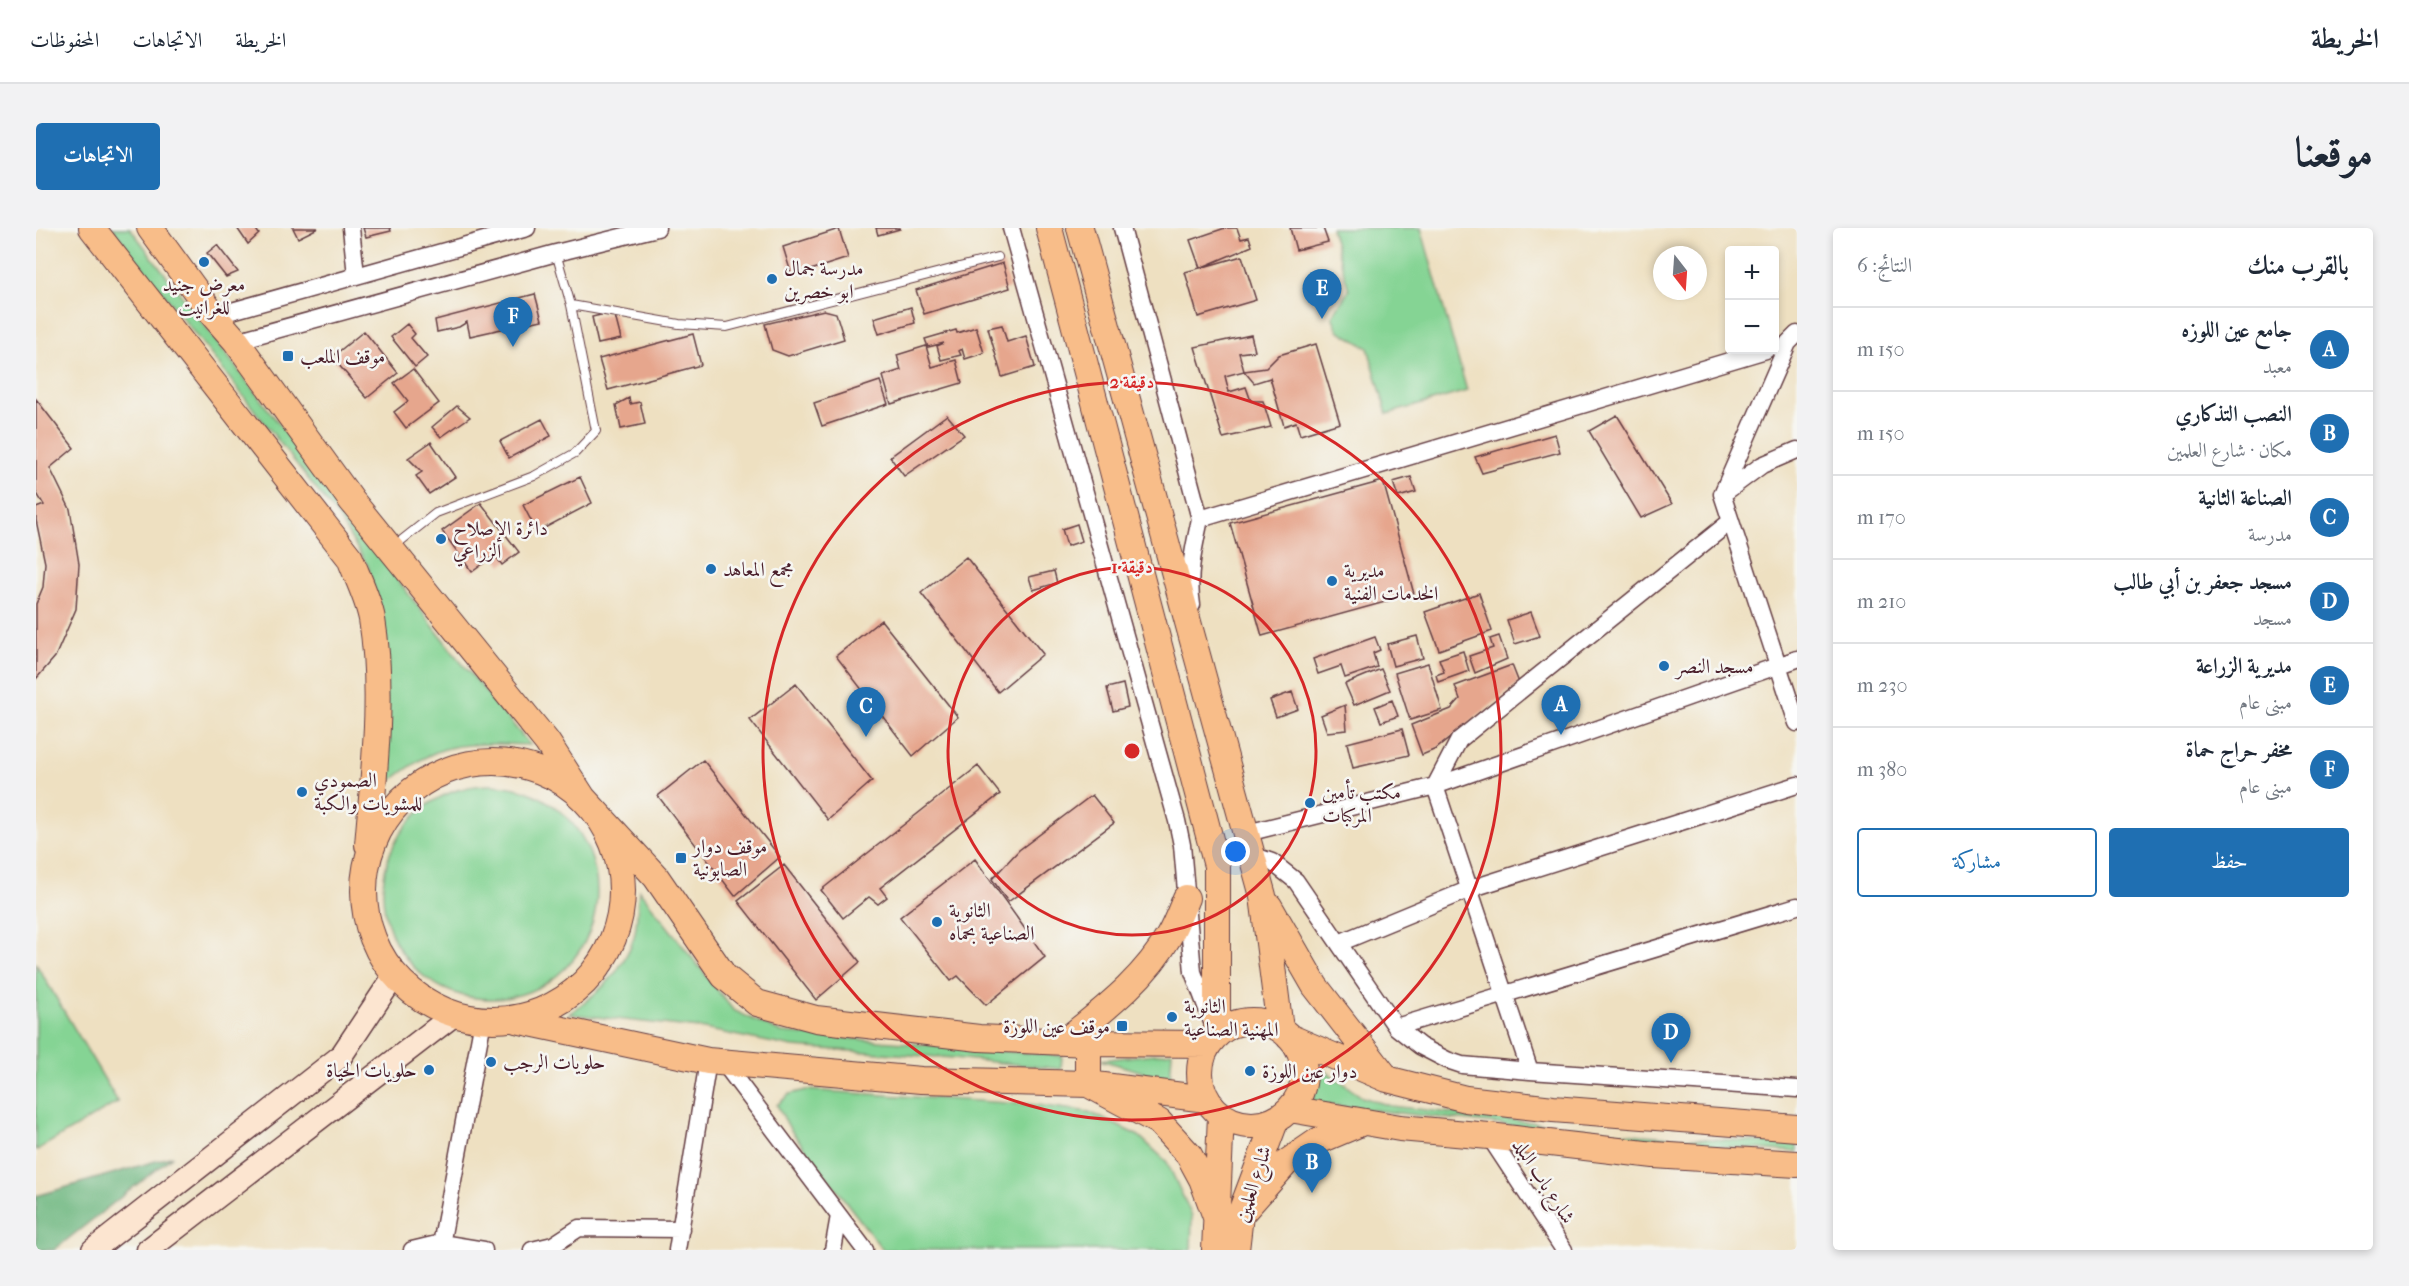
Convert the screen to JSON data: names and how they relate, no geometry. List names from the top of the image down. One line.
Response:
{"streets":{"main road":["شارع العلمين"],"street":["شارع باب البلد"]},"places":{"other":["معرض جنيد للغرانيت","مدرسة جمال ابو خصرين","دائرة الإصلاح الزراعي","مجمع المعاهد","مديرية الخدمات الفنية","مسجد النصر","الصمودي للمشويات والكبة","مكتب تأمين المركبات","الثانوية الصناعية بحماه","الثانوية المهنية الصناعية","حلويات الرجب","حلويات الحياة","دوار عين اللوزة"],"transit":["موقف الملعب","موقف دوار الصابونية","موقف عين اللوزة"]},"north":"bottom","page":{"header":"الخريطة","nav":["الخريطة","الاتجاهات","المحفوظات"],"title":"موقعنا","buttons":["الاتجاهات",["حفظ","مشاركة"]],"heading":["بالقرب منك","النتائج: 6"],"map_buttons":["+","−"],"pins":["E","F","A","C","D","B"],"list":[{"mark":"A","name":"جامع عين اللوزه","note":"معبد","value":"150 m"},{"mark":"B","name":"النصب التذكاري","note":"مكان · شارع العلمين","value":"150 m"},{"mark":"C","name":"الصناعة الثانية","note":"مدرسة","value":"170 m"},{"mark":"D","name":"مسجد جعفر بن أبي طالب","note":"مسجد","value":"210 m"},{"mark":"E","name":"مديرية الزراعة","note":"مبنى عام","value":"230 m"},{"mark":"F","name":"مخفر حراج حماة","note":"مبنى عام","value":"380 m"}]},"rings":["2 دقيقة","1 دقيقة"]}
